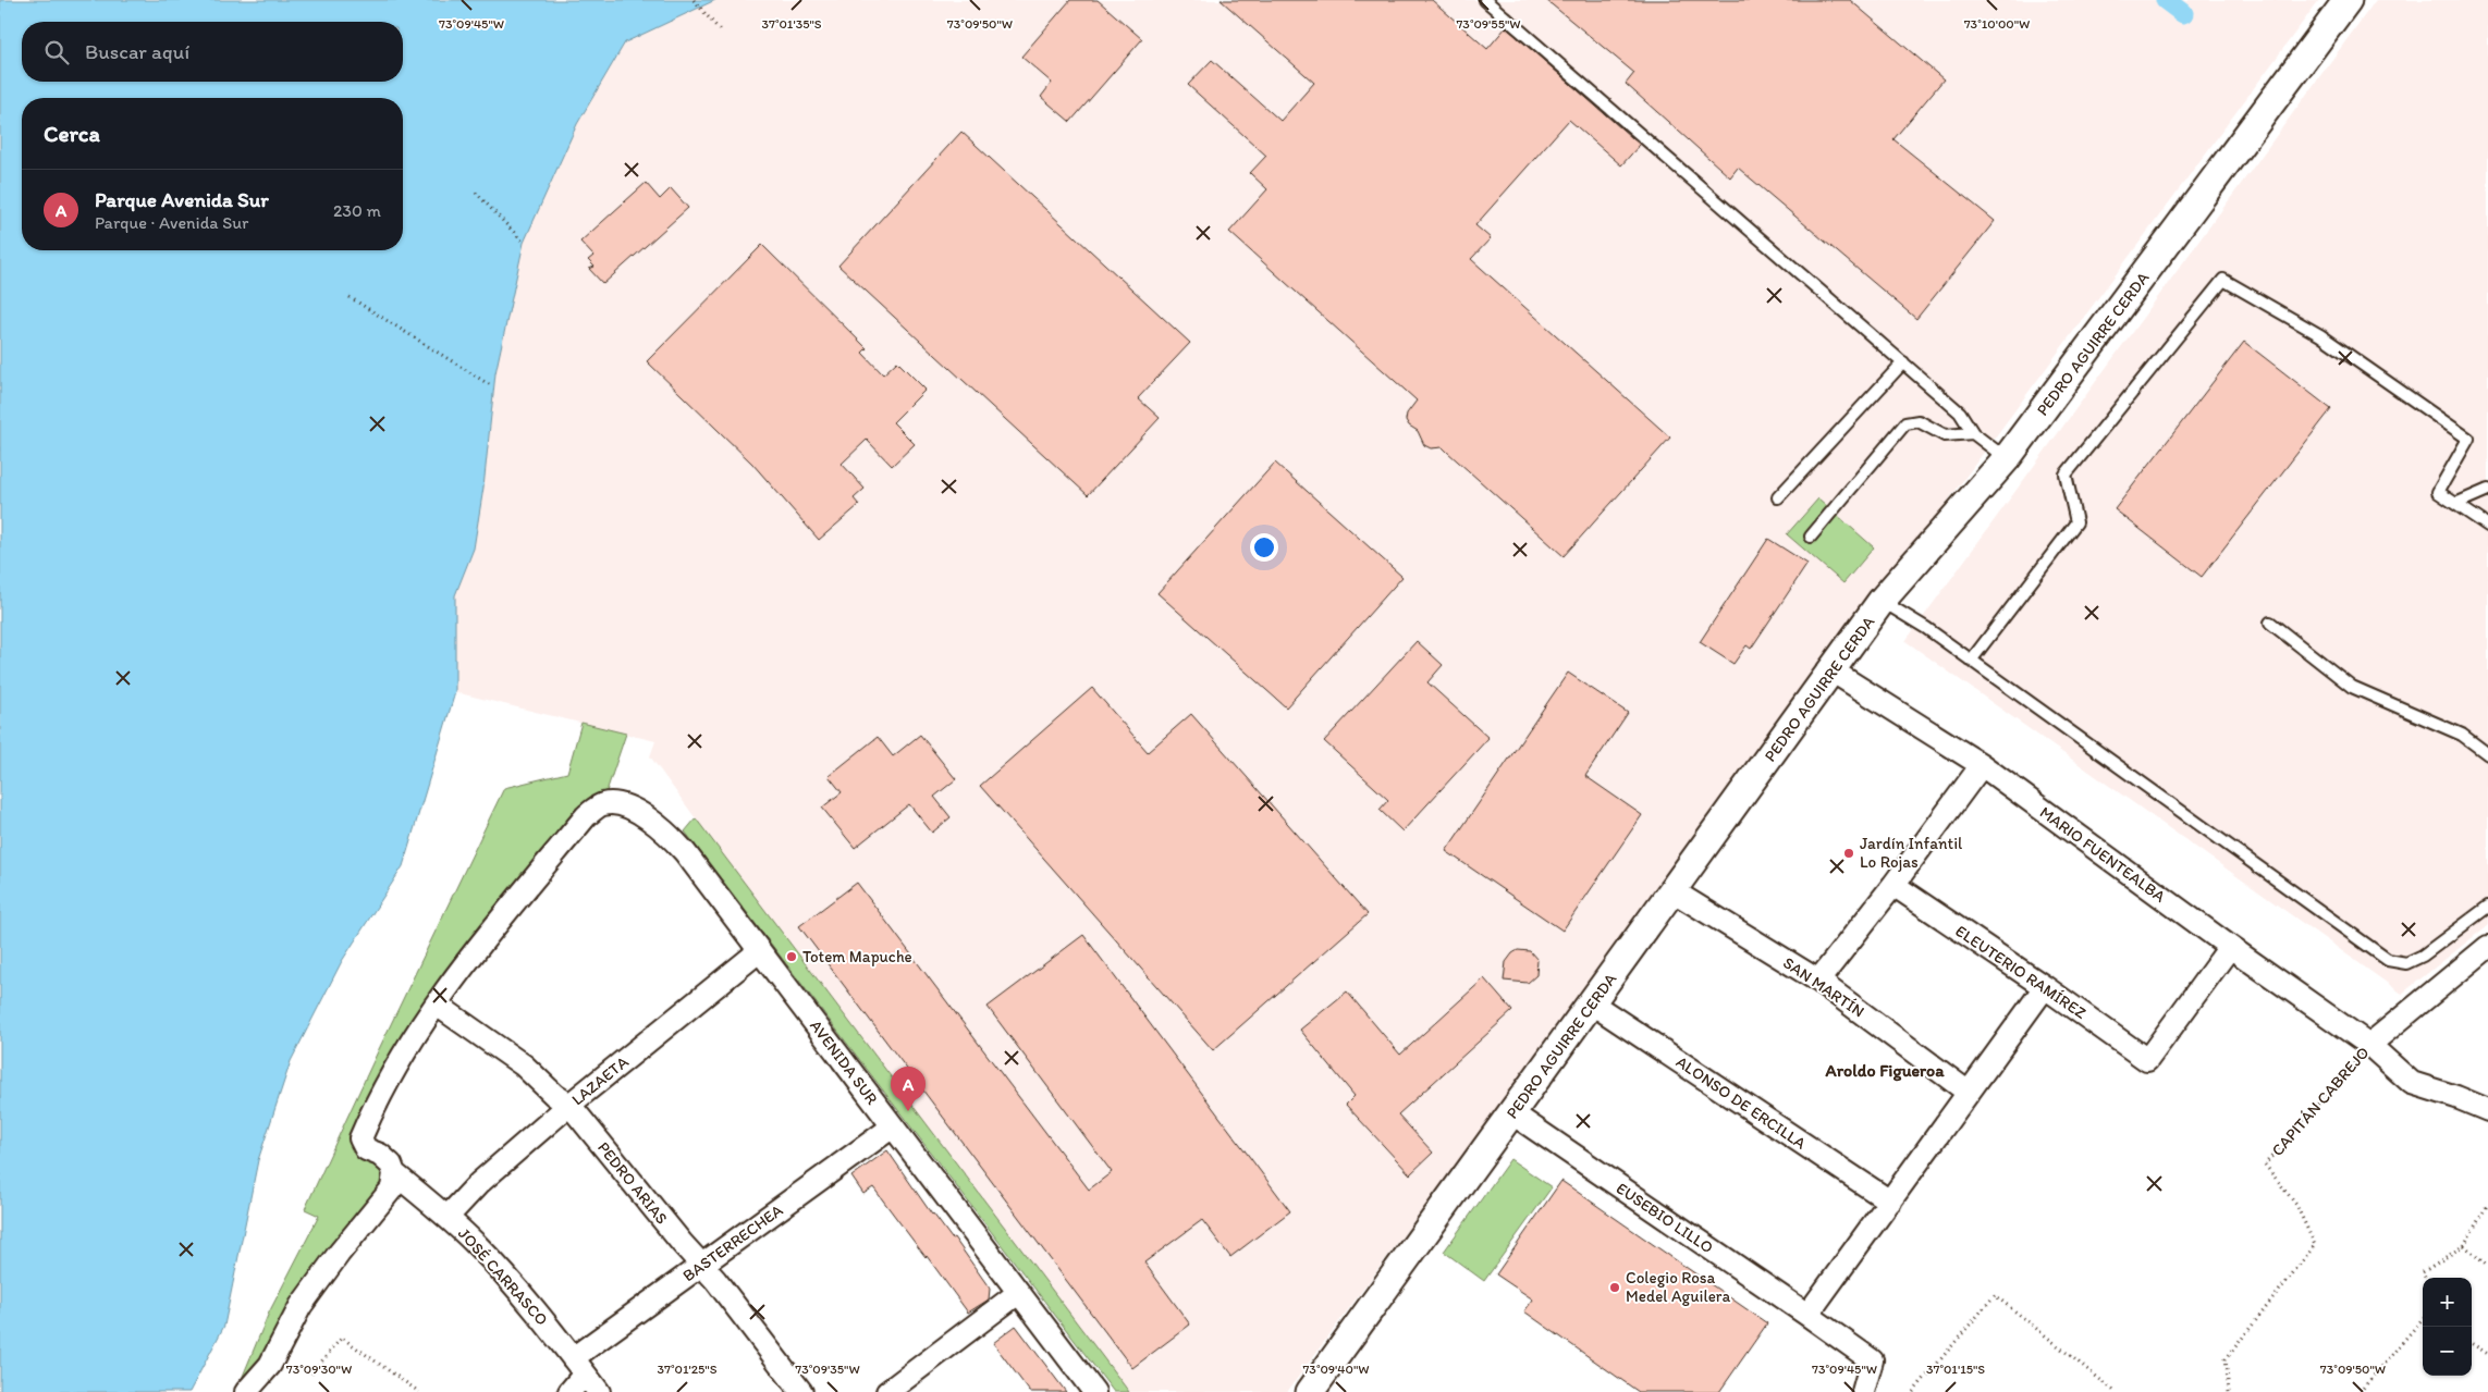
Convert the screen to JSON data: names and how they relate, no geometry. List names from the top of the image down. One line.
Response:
{"streets":{"street":["PEDRO AGUIRRE CERDA","MARIO FUENTEALBA","ELEUTERIO RAMÍREZ","SAN MARTÍN","AVENIDA SUR","LAZAETA","CAPITÁN CABREJO","ALONSO DE ERCILLA","PEDRO ARIAS","EUSEBIO LILLO","BASTERRECHEA","JOSÉ CARRASCO"]},"crossings":[["PEDRO AGUIRRE CERDA","MARIO FUENTEALBA"],["PEDRO AGUIRRE CERDA","SAN MARTÍN"],["PEDRO AGUIRRE CERDA","ALONSO DE ERCILLA"],["PEDRO AGUIRRE CERDA","EUSEBIO LILLO"],["MARIO FUENTEALBA","ELEUTERIO RAMÍREZ"],["MARIO FUENTEALBA","CAPITÁN CABREJO"],["AVENIDA SUR","LAZAETA"],["AVENIDA SUR","PEDRO ARIAS"],["AVENIDA SUR","BASTERRECHEA"],["AVENIDA SUR","JOSÉ CARRASCO"],["LAZAETA","PEDRO ARIAS"],["LAZAETA","JOSÉ CARRASCO"],["PEDRO ARIAS","BASTERRECHEA"],["PEDRO ARIAS","JOSÉ CARRASCO"],["BASTERRECHEA","JOSÉ CARRASCO"]],"districts":["Aroldo Figueroa"],"places":["Jardín Infantil Lo Rojas","Totem Mapuche","Colegio Rosa Medel Aguilera"],"page":{"search":"Buscar aquí","heading":"Cerca","list":[{"mark":"A","name":"Parque Avenida Sur","note":"Parque · Avenida Sur","value":"230 m"}],"pins":"A","map_buttons":["+","−"]},"coordinates":["73°09'45\"W","37°01'35\"S","73°09'50\"W","73°09'55\"W","73°10'00\"W","37°01'25\"S","37°01'15\"S","73°09'30\"W","73°09'35\"W","73°09'40\"W"]}
